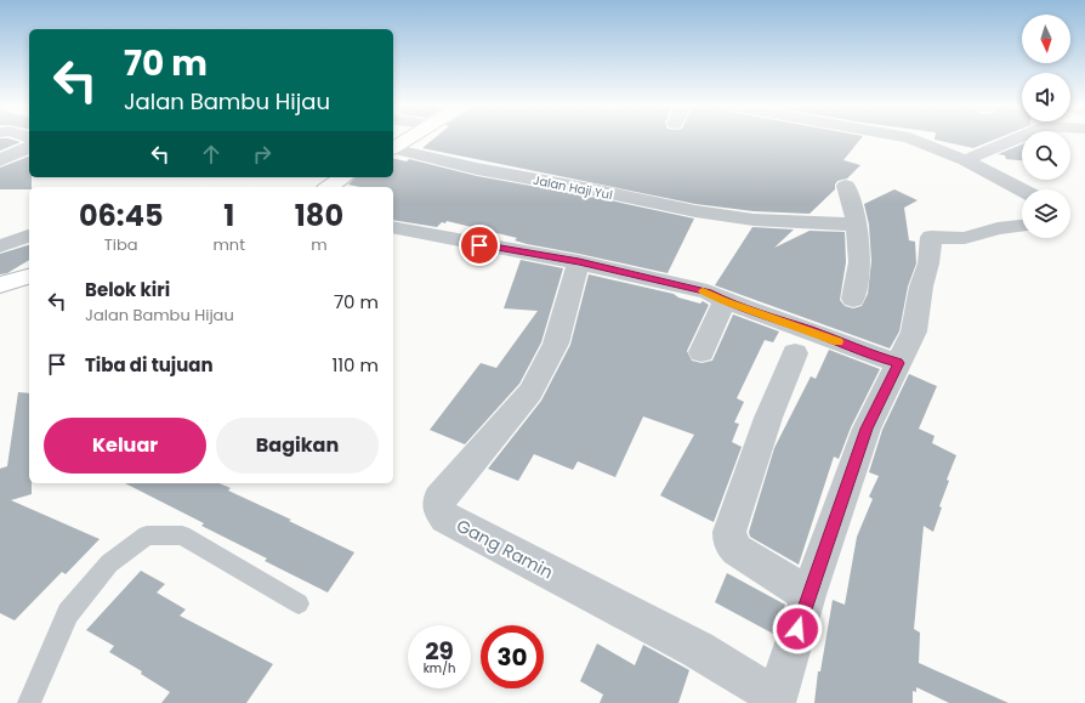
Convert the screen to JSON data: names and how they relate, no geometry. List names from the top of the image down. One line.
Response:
{"streets":{"street":["Jalan Haji Yul","Gang Ramin"]},"north":"bottom","page":{"turn":["70 m","Jalan Bambu Hijau"],"eta":["06:45","Tiba","1","mnt","180","m"],"list":[{"name":"Belok kiri","note":"Jalan Bambu Hijau","value":"70 m"},{"name":"Tiba di tujuan","value":"110 m"}],"buttons":["Keluar","Bagikan"],"speed":"29 km/h","limit":"30"}}
